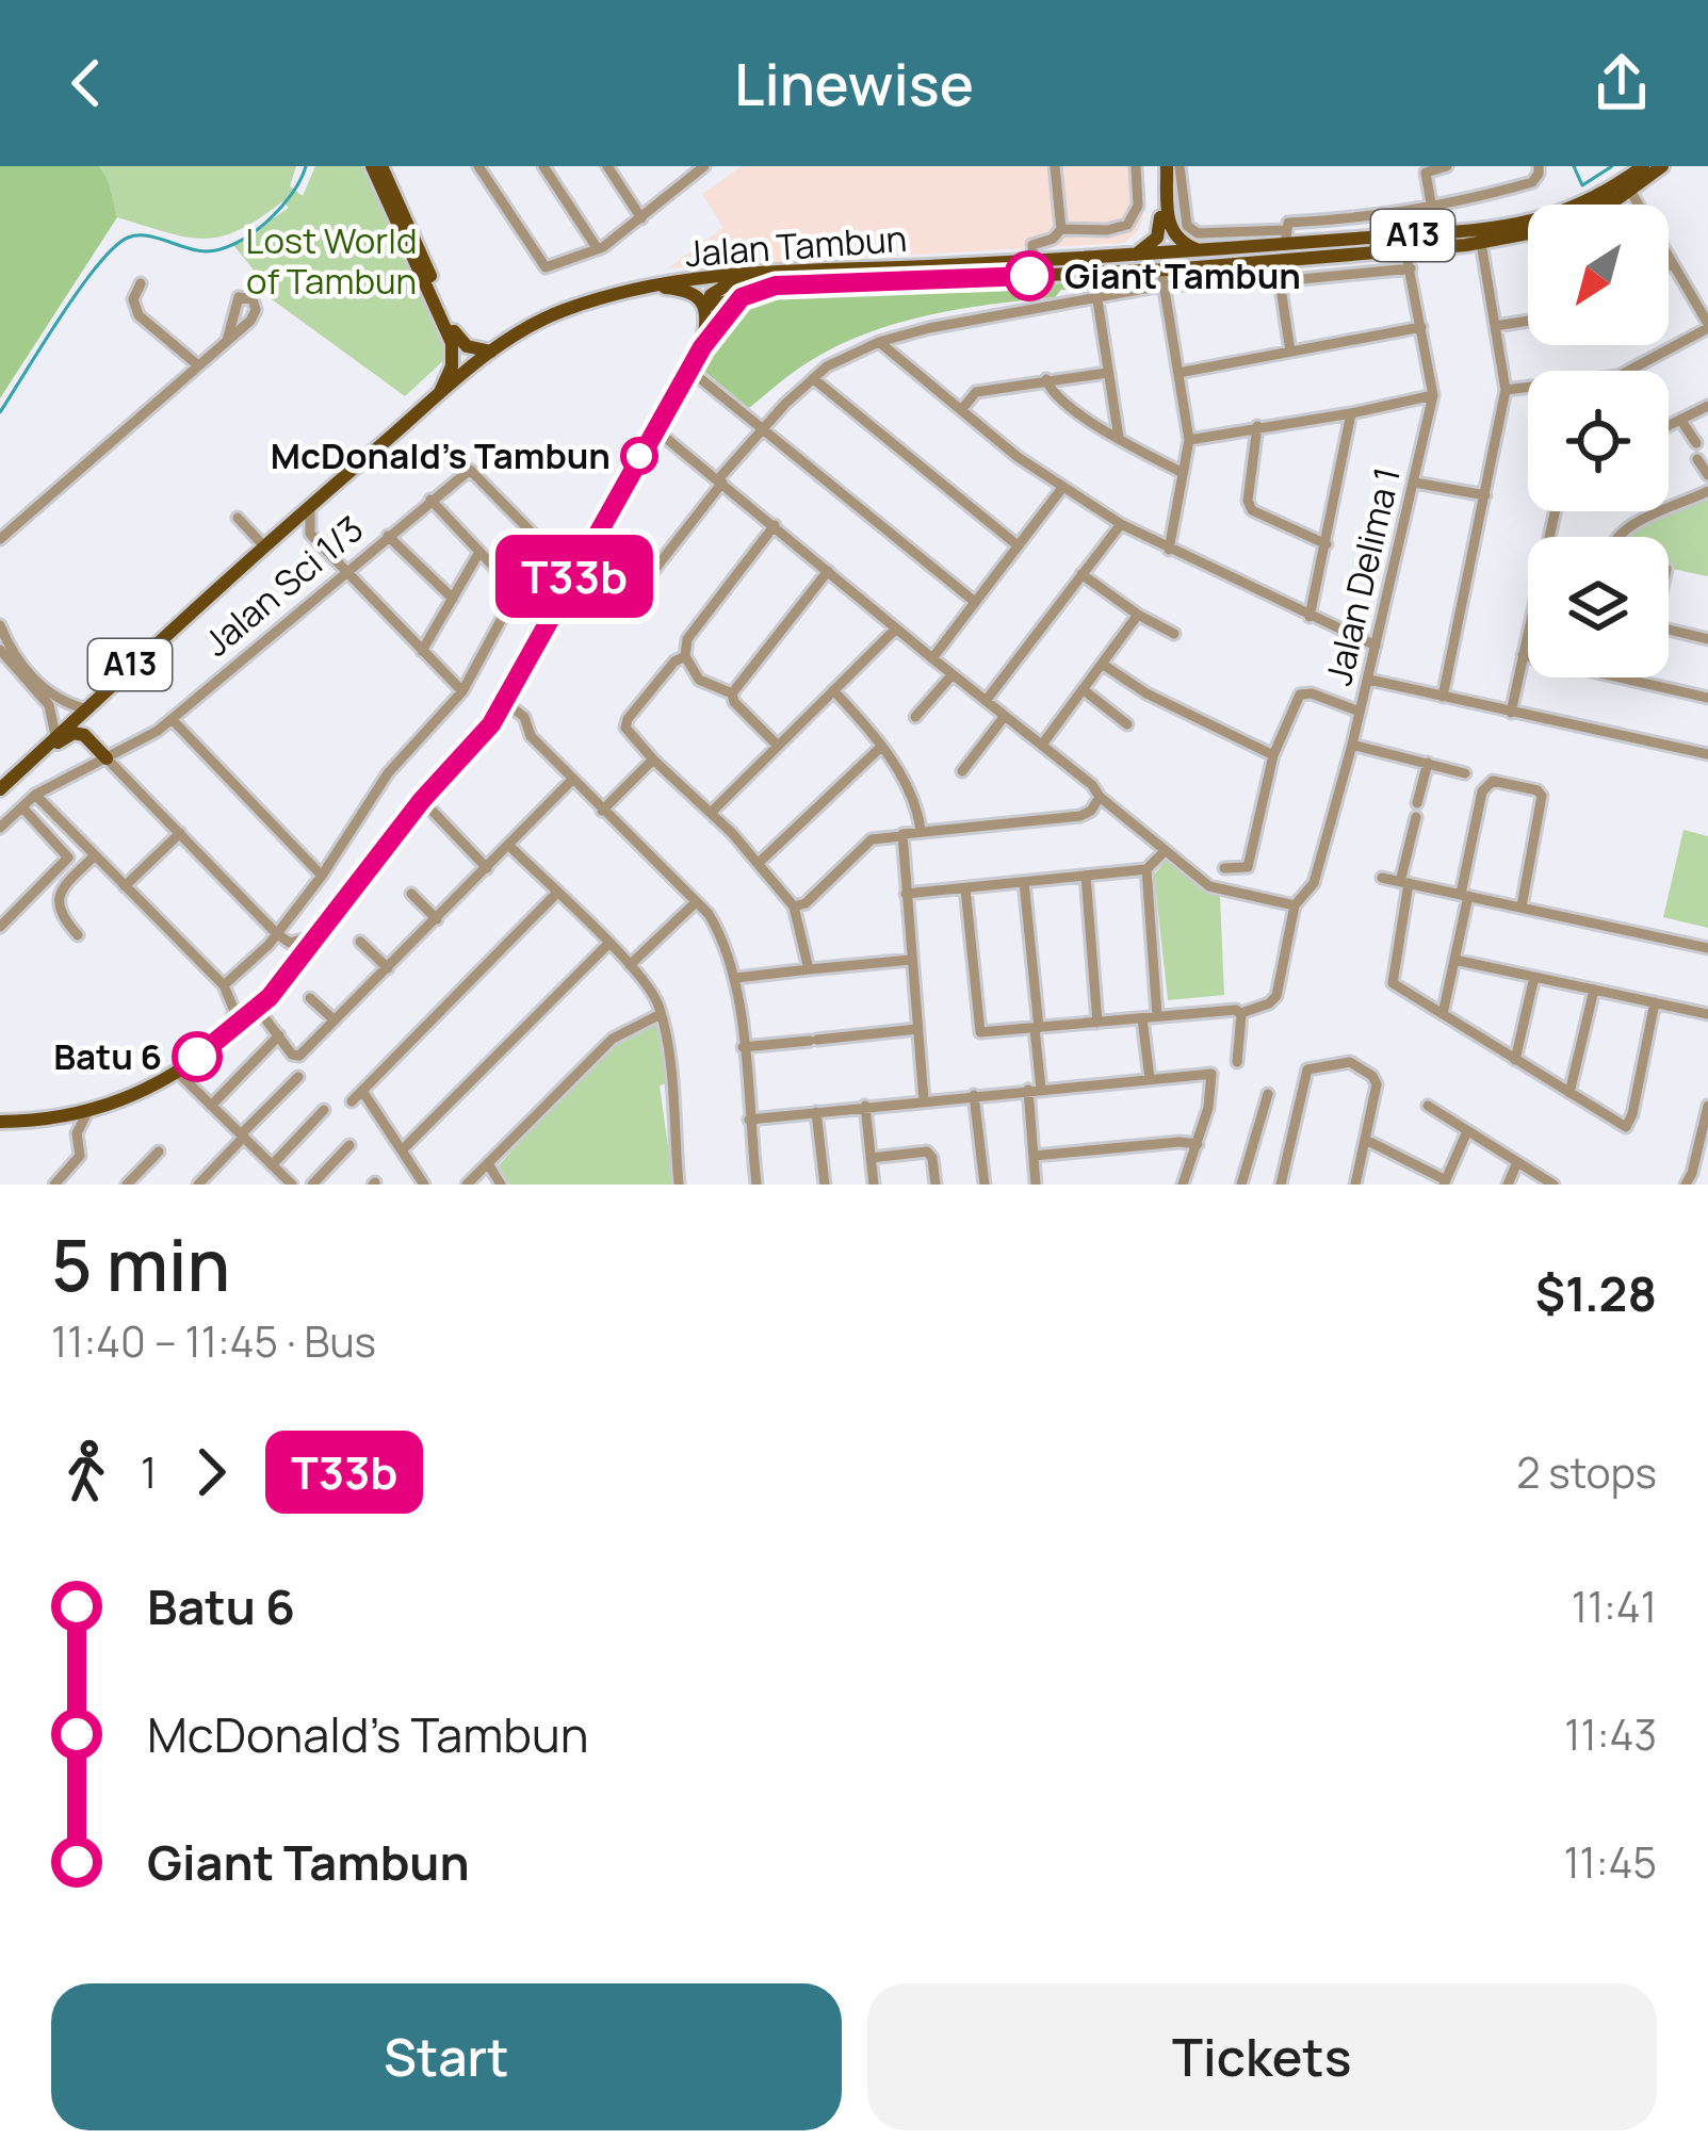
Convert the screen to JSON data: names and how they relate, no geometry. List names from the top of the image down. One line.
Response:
{"streets":{"main road":["A13","Jalan Tambun"],"street":["Jalan Delima 1","Jalan Sci 1/3"]},"crossings":[["A13","Jalan Tambun"],["Jalan Tambun","Jalan Delima 1"]],"parks":["Lost World of Tambun"],"places":["Giant Tambun","McDonald's Tambun","Batu 6"],"lines":["bus line T33b"],"north":"bottom left","page":{"header":"Linewise","on_map":"T33b","heading":["5 min","11:40 – 11:45 · Bus","$1.28"],"legs":["1","T33b","2 stops"],"list":[{"name":"Batu 6","value":"11:41"},{"name":"McDonald's Tambun","value":"11:43"},{"name":"Giant Tambun","value":"11:45"}],"buttons":["Start","Tickets"]}}
